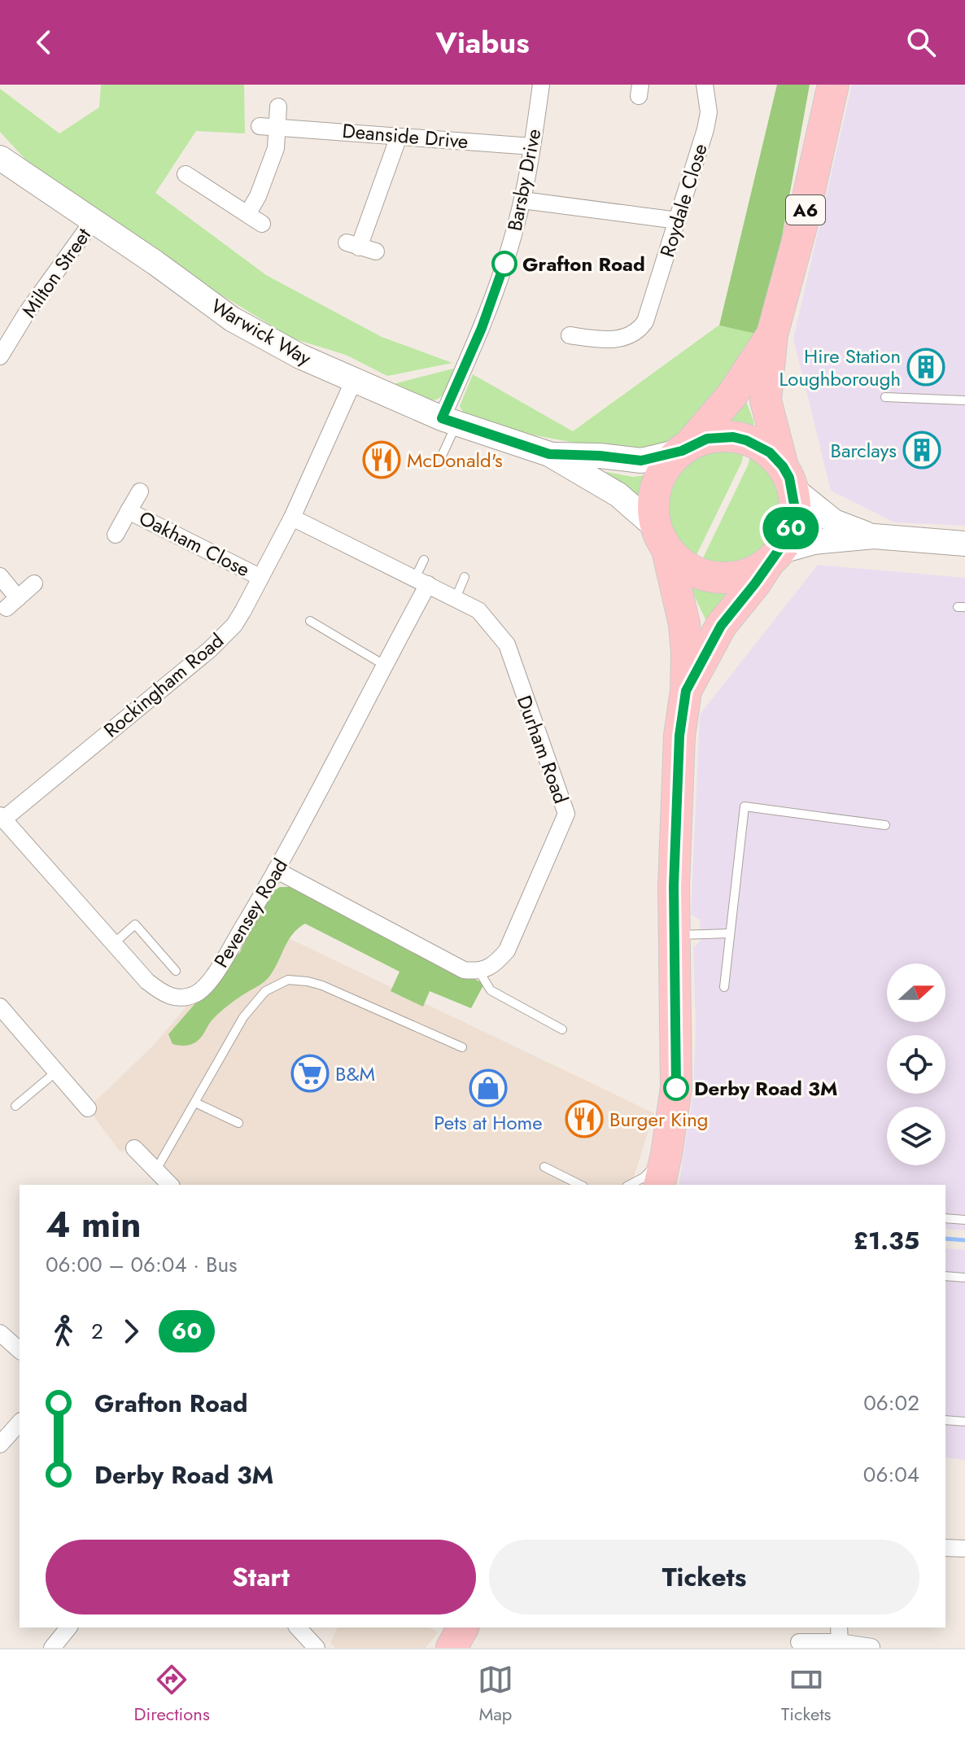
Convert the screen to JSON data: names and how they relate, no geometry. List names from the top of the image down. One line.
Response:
{"streets":{"highway":["A6"],"street":["Deanside Drive","Barsby Drive","Roydale Close","Milton Street","Warwick Way","Oakham Close","Rockingham Road","Durham Road","Pevensey Road"]},"crossings":[["Deanside Drive","Barsby Drive"],["Barsby Drive","Warwick Way"],["A6","Warwick Way"],["Milton Street","Warwick Way"],["Warwick Way","Rockingham Road"],["Oakham Close","Rockingham Road"],["Rockingham Road","Durham Road"],["Rockingham Road","Pevensey Road"],["Durham Road","Pevensey Road"]],"places":{"other":["Grafton Road","Derby Road 3M"],"building":["Hire Station Loughborough","Barclays"],"restaurant":["McDonald's","Burger King"],"supermarket":["B&M"],"shop":["Pets at Home"]},"lines":["bus line 60"],"north":"right","page":{"header":"Viabus","on_map":"60","heading":["4 min","06:00 – 06:04 · Bus","£1.35"],"legs":["2","60"],"list":[{"name":"Grafton Road","value":"06:02"},{"name":"Derby Road 3M","value":"06:04"}],"buttons":["Start","Tickets"],"tabs":["Directions","Map","Tickets"]}}
